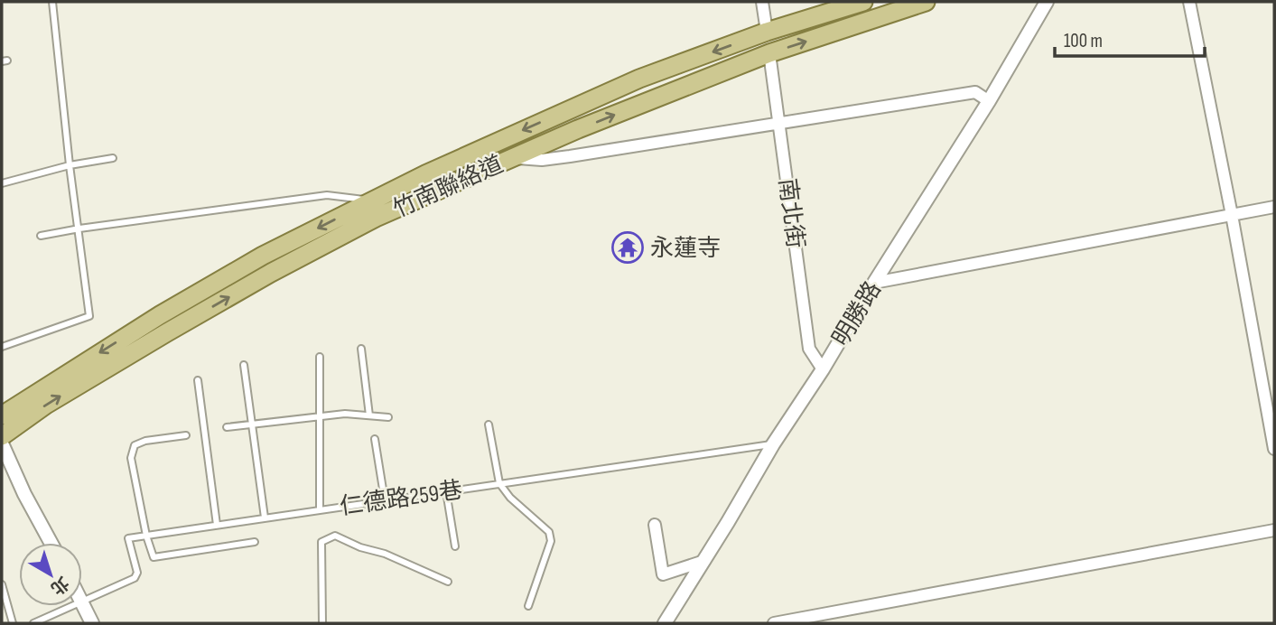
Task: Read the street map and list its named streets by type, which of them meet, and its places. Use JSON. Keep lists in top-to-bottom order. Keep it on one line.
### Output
{"streets":{"main road":["竹南聯絡道"],"street":["南北街","明勝路"],"lane":["仁德路259巷"]},"crossings":[["竹南聯絡道","南北街"],["南北街","明勝路"],["明勝路","仁德路259巷"]],"places":{"temple":["永蓮寺"]},"scale_bar":"100 m","north":"bottom right"}
